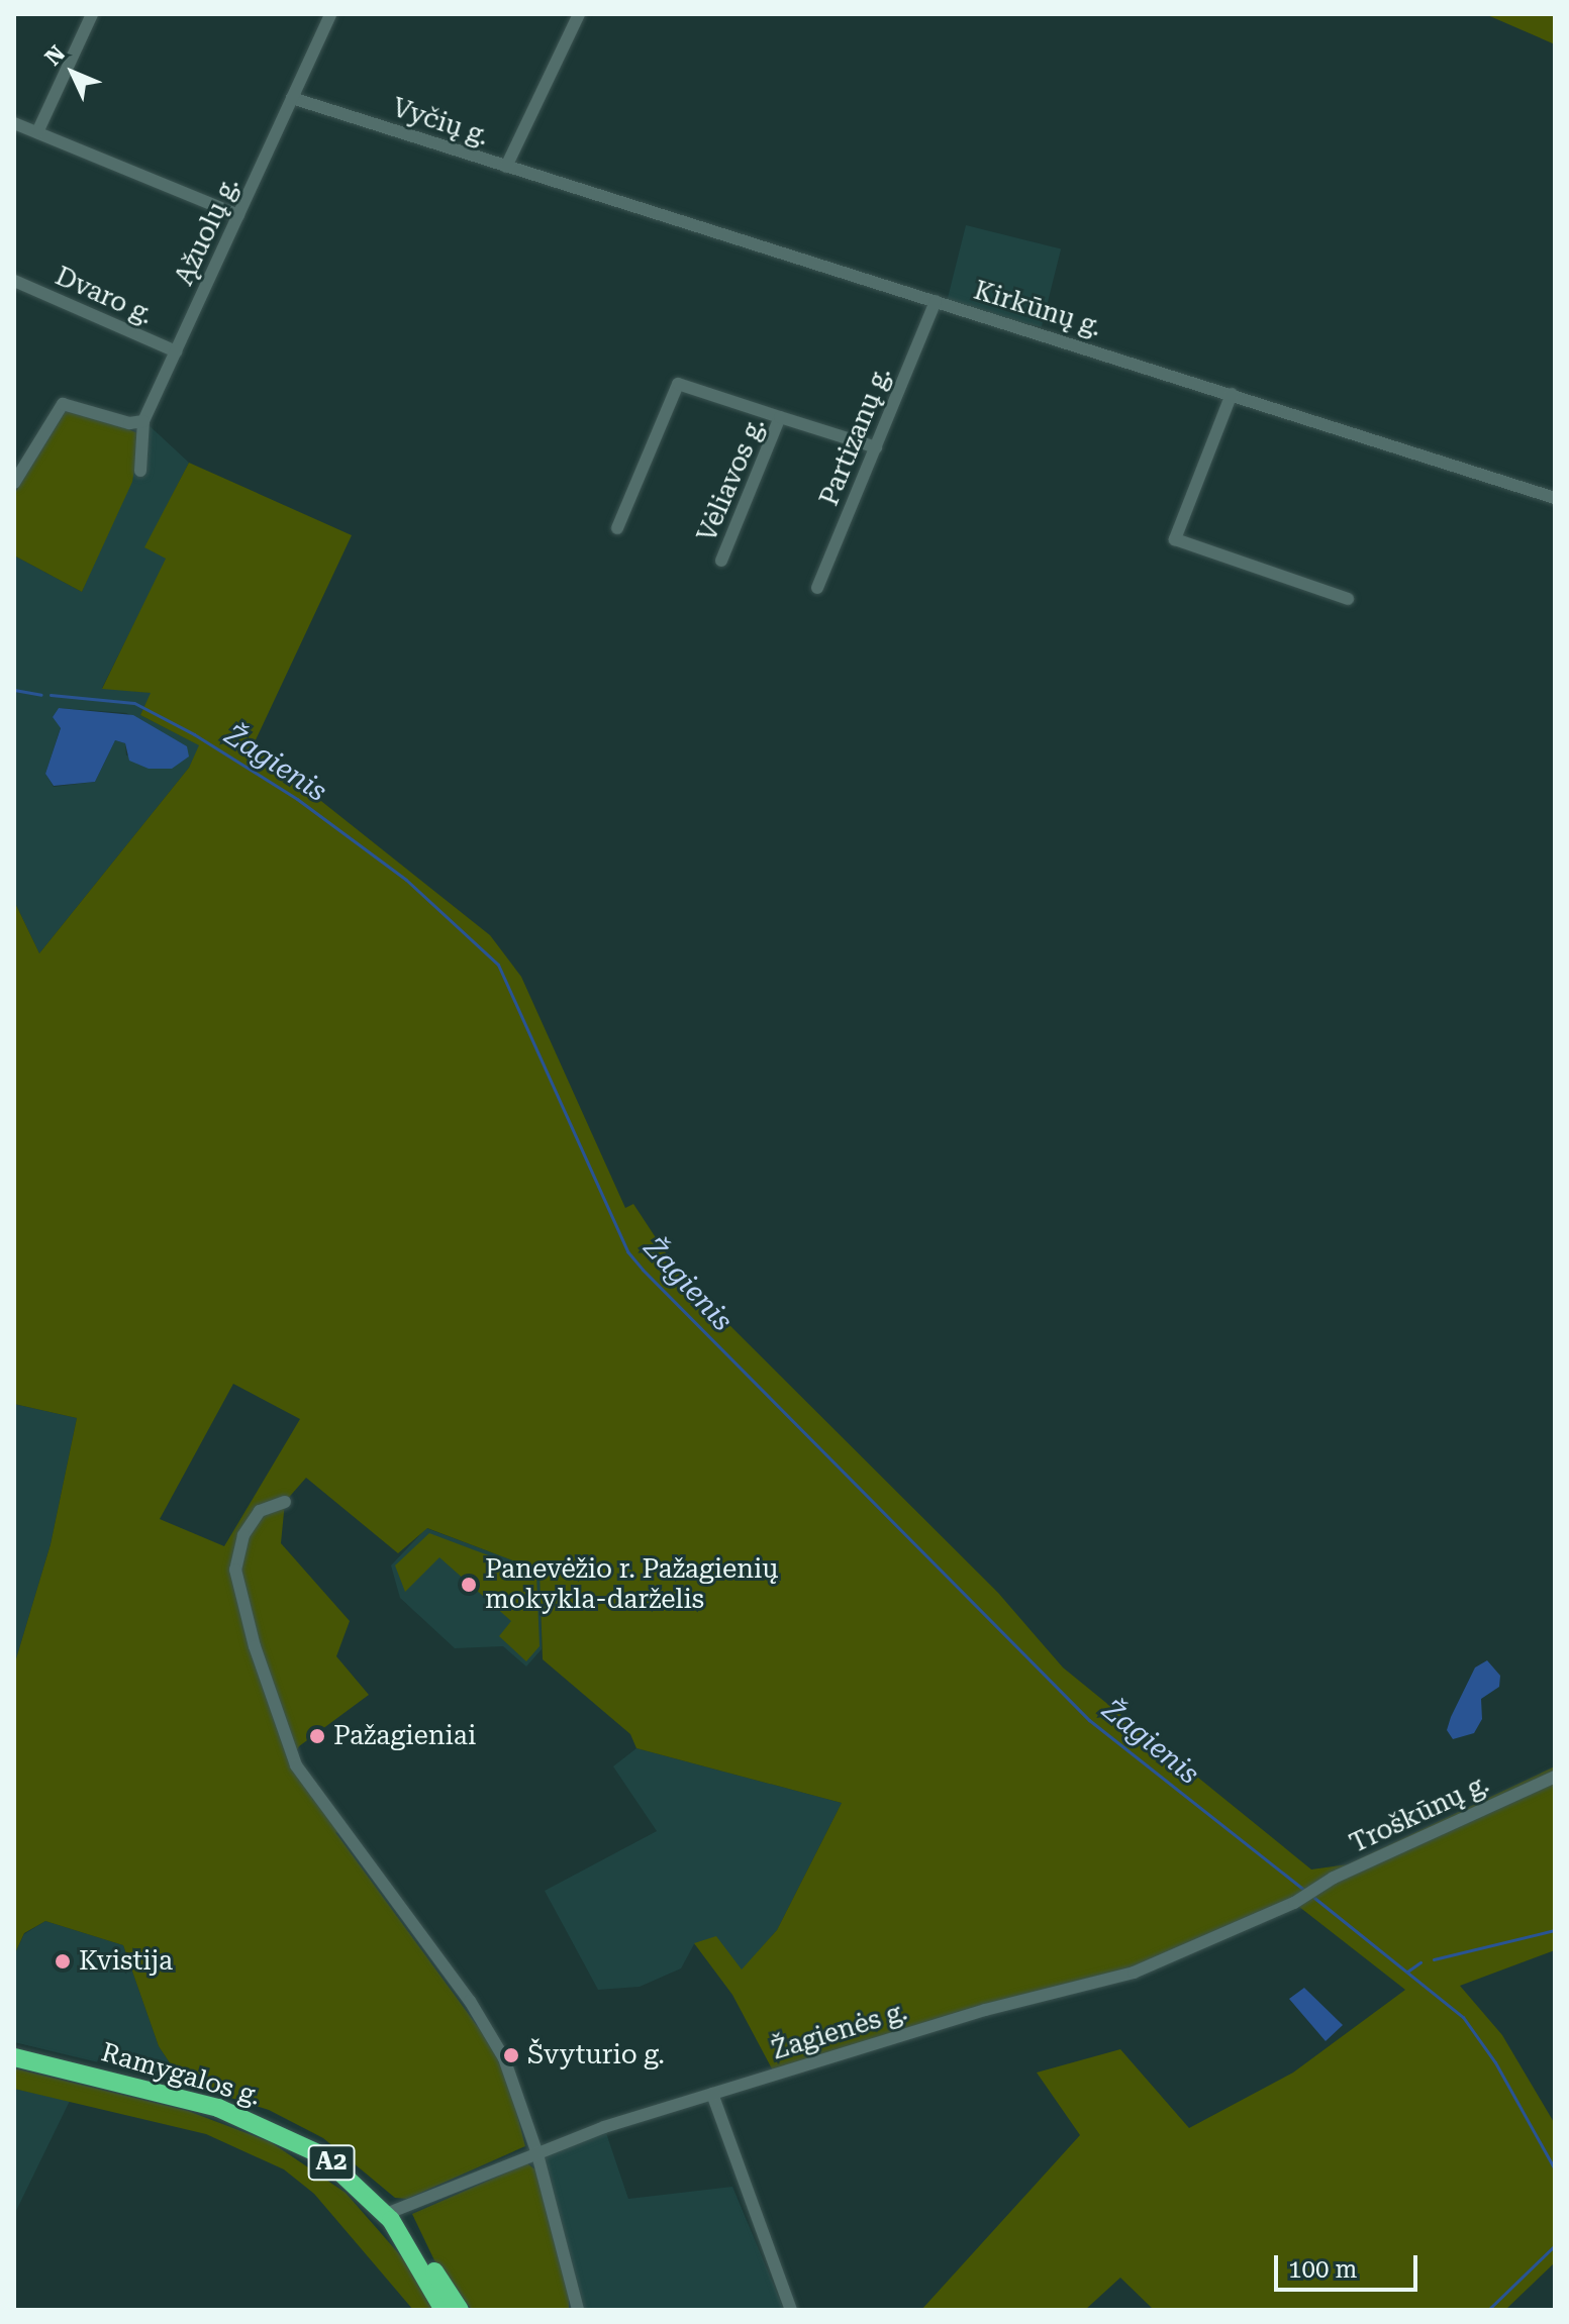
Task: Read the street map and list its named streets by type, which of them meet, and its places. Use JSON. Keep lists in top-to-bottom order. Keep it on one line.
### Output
{"streets":{"highway":["Ramygalos g.","A2"],"street":["Vyčių g.","Ąžuolų g.","Dvaro g.","Kirkūnų g.","Partizanų g.","Vėliavos g.","Troškūnų g.","Žagienės g."]},"crossings":[["Vyčių g.","Ąžuolų g."],["Vyčių g.","Kirkūnų g."],["Ąžuolų g.","Dvaro g."],["Kirkūnų g.","Partizanų g."],["Partizanų g.","Vėliavos g."],["Troškūnų g.","Žagienės g."],["Žagienės g.","Ramygalos g."],["Žagienės g.","A2"],["Ramygalos g.","A2"]],"water":["Žagienis"],"places":["Panevėžio r. Pažagienių mokykla-darželis","Pažagieniai","Kvistija","Švyturio g."],"scale_bar":"100 m","north":"top left"}
